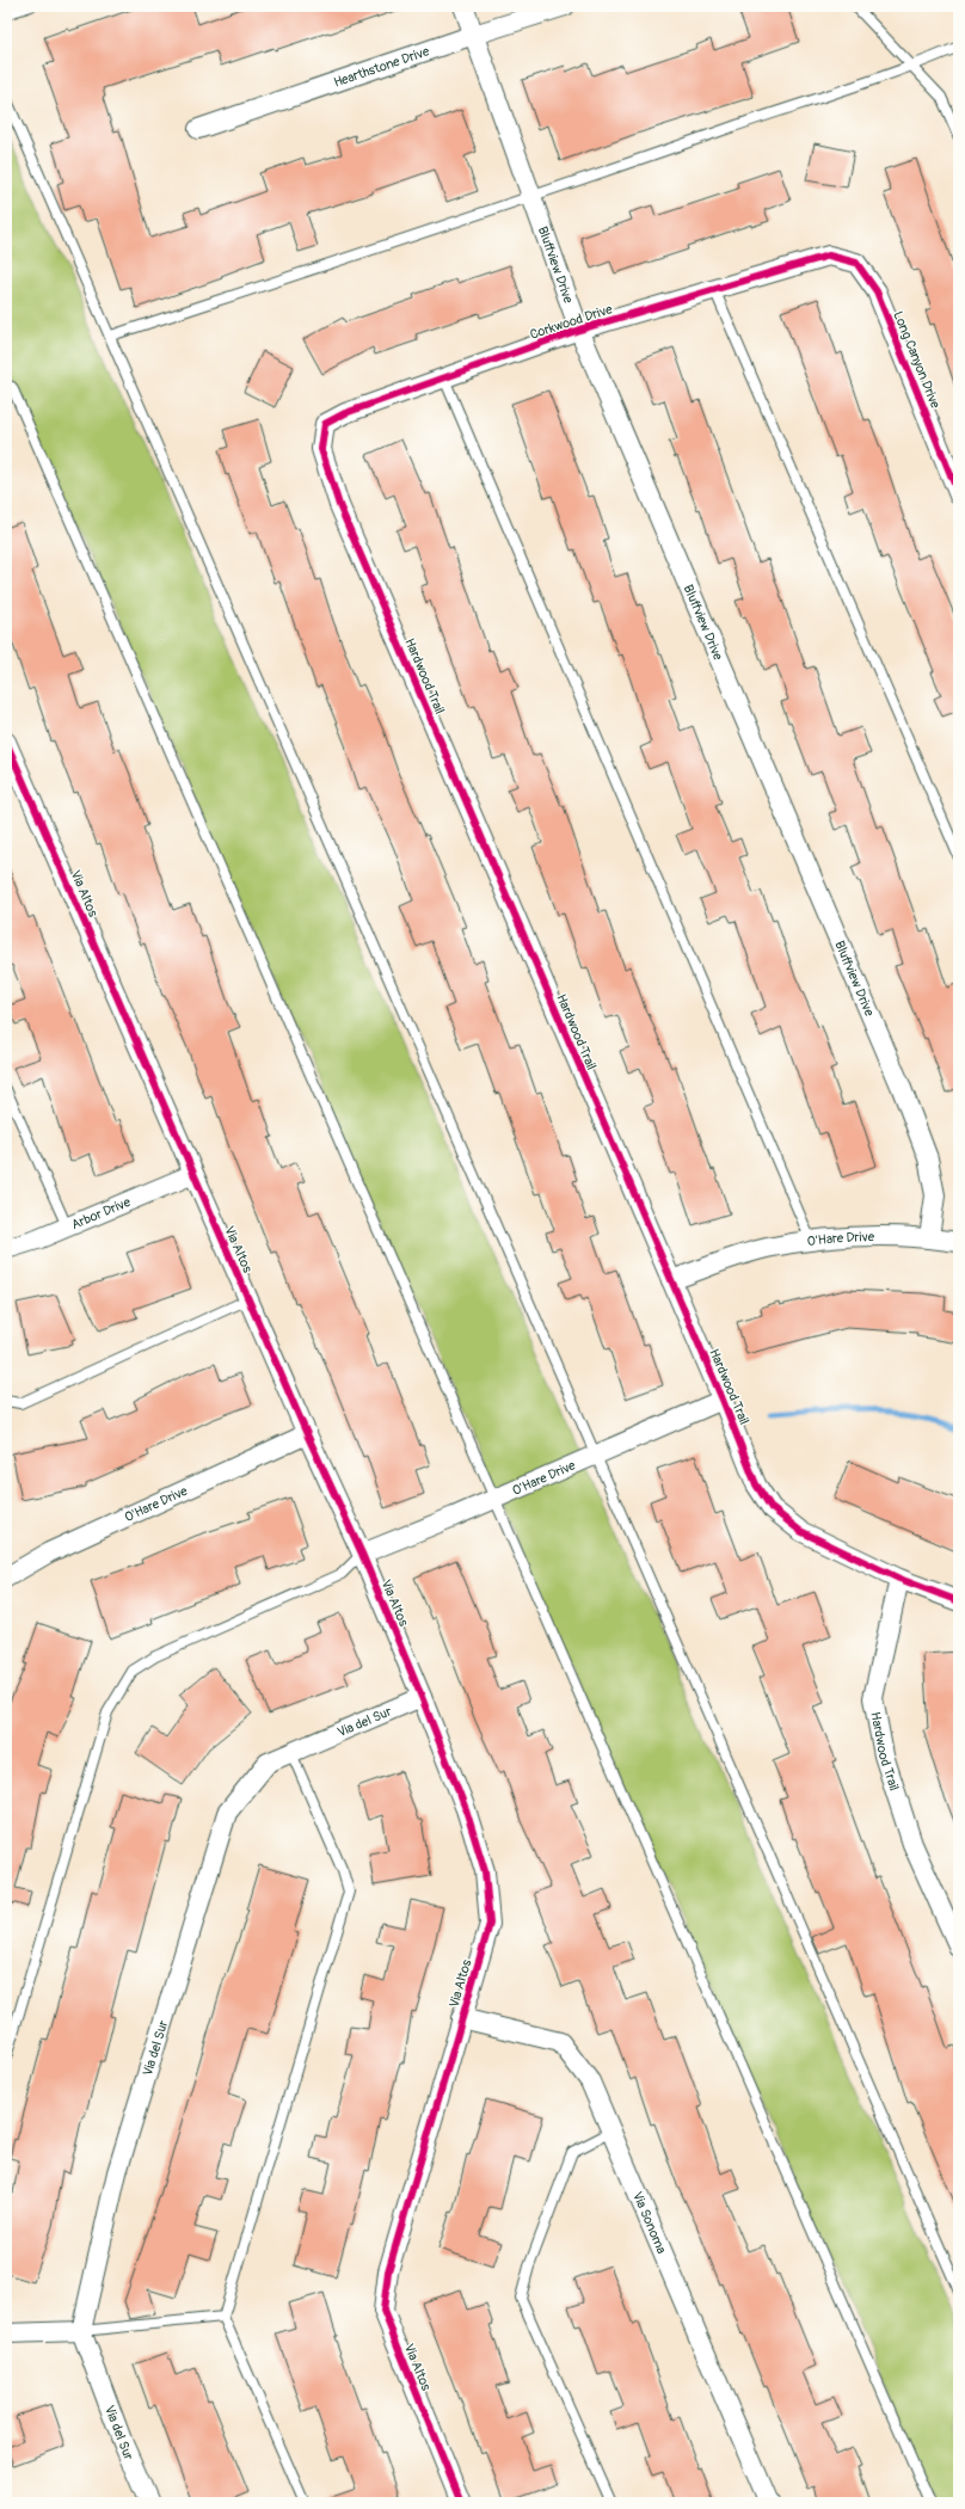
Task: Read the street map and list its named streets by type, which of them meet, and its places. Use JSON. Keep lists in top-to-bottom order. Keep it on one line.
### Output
{"streets":{"street":["Hearthstone Drive","Bluffview Drive","Corkwood Drive","Long Canyon Drive","Hardwood Trail","Via Altos","Arbor Drive","O'Hare Drive","Via del Sur","Via Sonoma"]},"crossings":[["Hearthstone Drive","Bluffview Drive"],["Bluffview Drive","Corkwood Drive"],["Bluffview Drive","O'Hare Drive"],["Corkwood Drive","Long Canyon Drive"],["Corkwood Drive","Hardwood Trail"],["Hardwood Trail","O'Hare Drive"],["Via Altos","Arbor Drive"],["Via Altos","O'Hare Drive"],["Via Altos","Via del Sur"],["Via Altos","Via Sonoma"]]}
